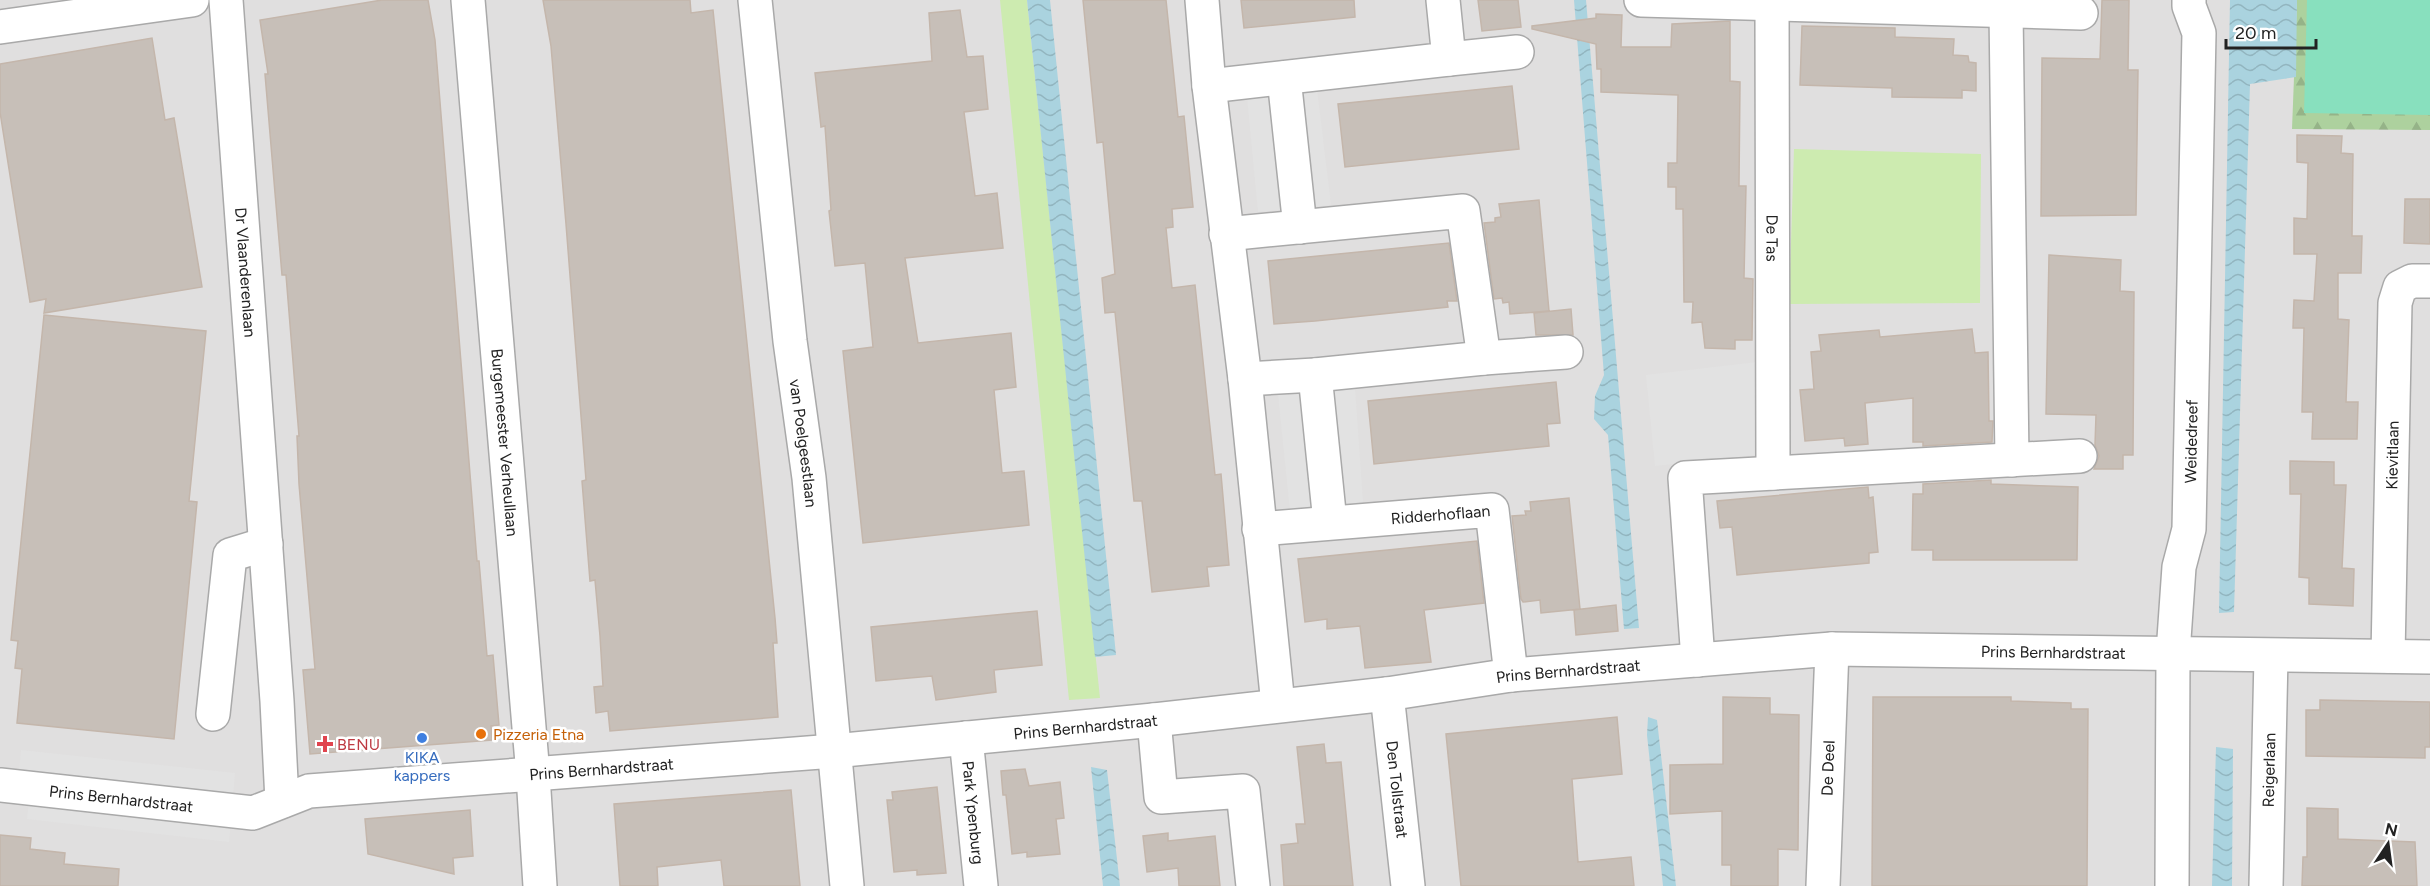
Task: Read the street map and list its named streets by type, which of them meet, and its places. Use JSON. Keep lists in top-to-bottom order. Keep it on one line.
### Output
{"streets":{"street":["De Tas","Dr Vlaanderenlaan","Burgemeester Verheullaan","van Poelgeestlaan","Weidedreef","Kievitlaan","Ridderhoflaan","Prins Bernhardstraat","De Deel","Reigerlaan","Den Tollstraat","Park Ypenburg"]},"crossings":[["Dr Vlaanderenlaan","Prins Bernhardstraat"],["Burgemeester Verheullaan","Prins Bernhardstraat"],["van Poelgeestlaan","Prins Bernhardstraat"],["Weidedreef","Prins Bernhardstraat"],["Ridderhoflaan","Prins Bernhardstraat"],["Prins Bernhardstraat","De Deel"],["Prins Bernhardstraat","Den Tollstraat"],["Prins Bernhardstraat","Park Ypenburg"]],"places":{"other":["Pizzeria Etna","KIKA kappers"],"health":["BENU"]},"scale_bar":"20 m","north":"top"}
